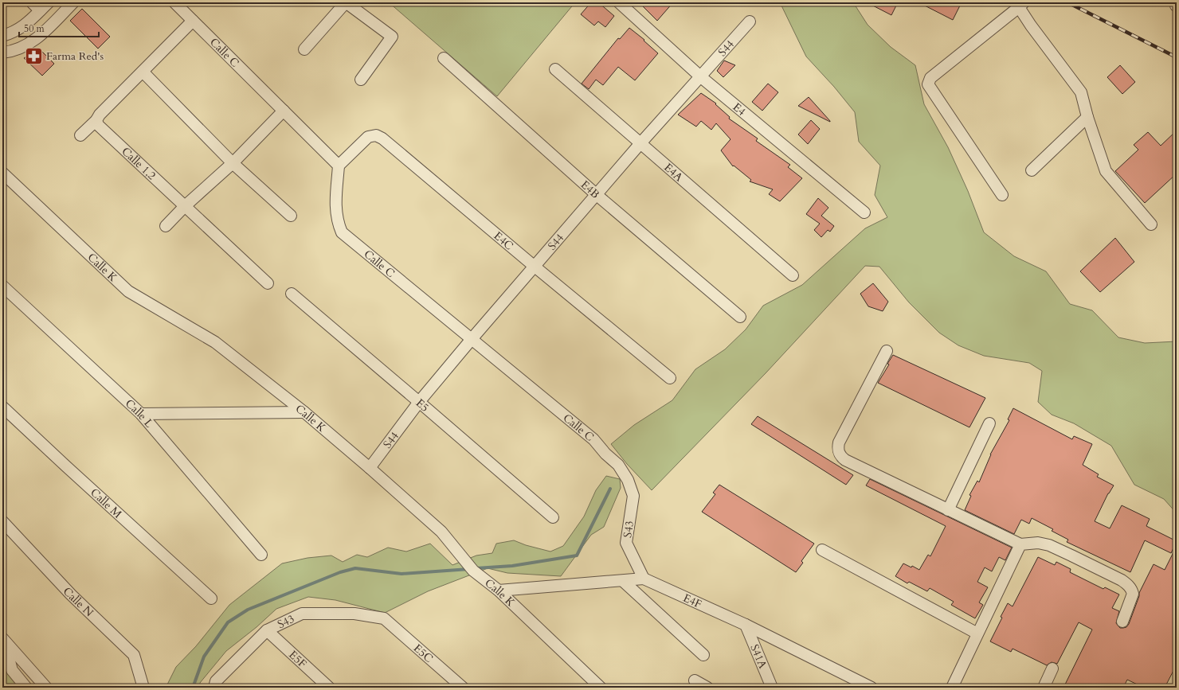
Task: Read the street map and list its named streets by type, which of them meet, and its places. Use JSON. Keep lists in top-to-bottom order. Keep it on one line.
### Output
{"streets":{"street":["S44","Calle C","E4","Calle 1,2","E4A","E4B","E4C","Calle K","E5","Calle L","Calle M","S43","E4F","Calle N","E5C","S41A","E5F"]},"crossings":[["S44","Calle C"],["S44","E4"],["S44","E4A"],["S44","E4B"],["S44","E4C"],["S44","Calle K"],["S44","E5"],["Calle C","E4C"],["Calle C","S43"],["S43","E4F"],["S43","E5C"],["S43","E5F"],["E4F","S41A"]],"places":{"pharmacy":["Farma Red's"]},"scale_bar":"50 m"}
